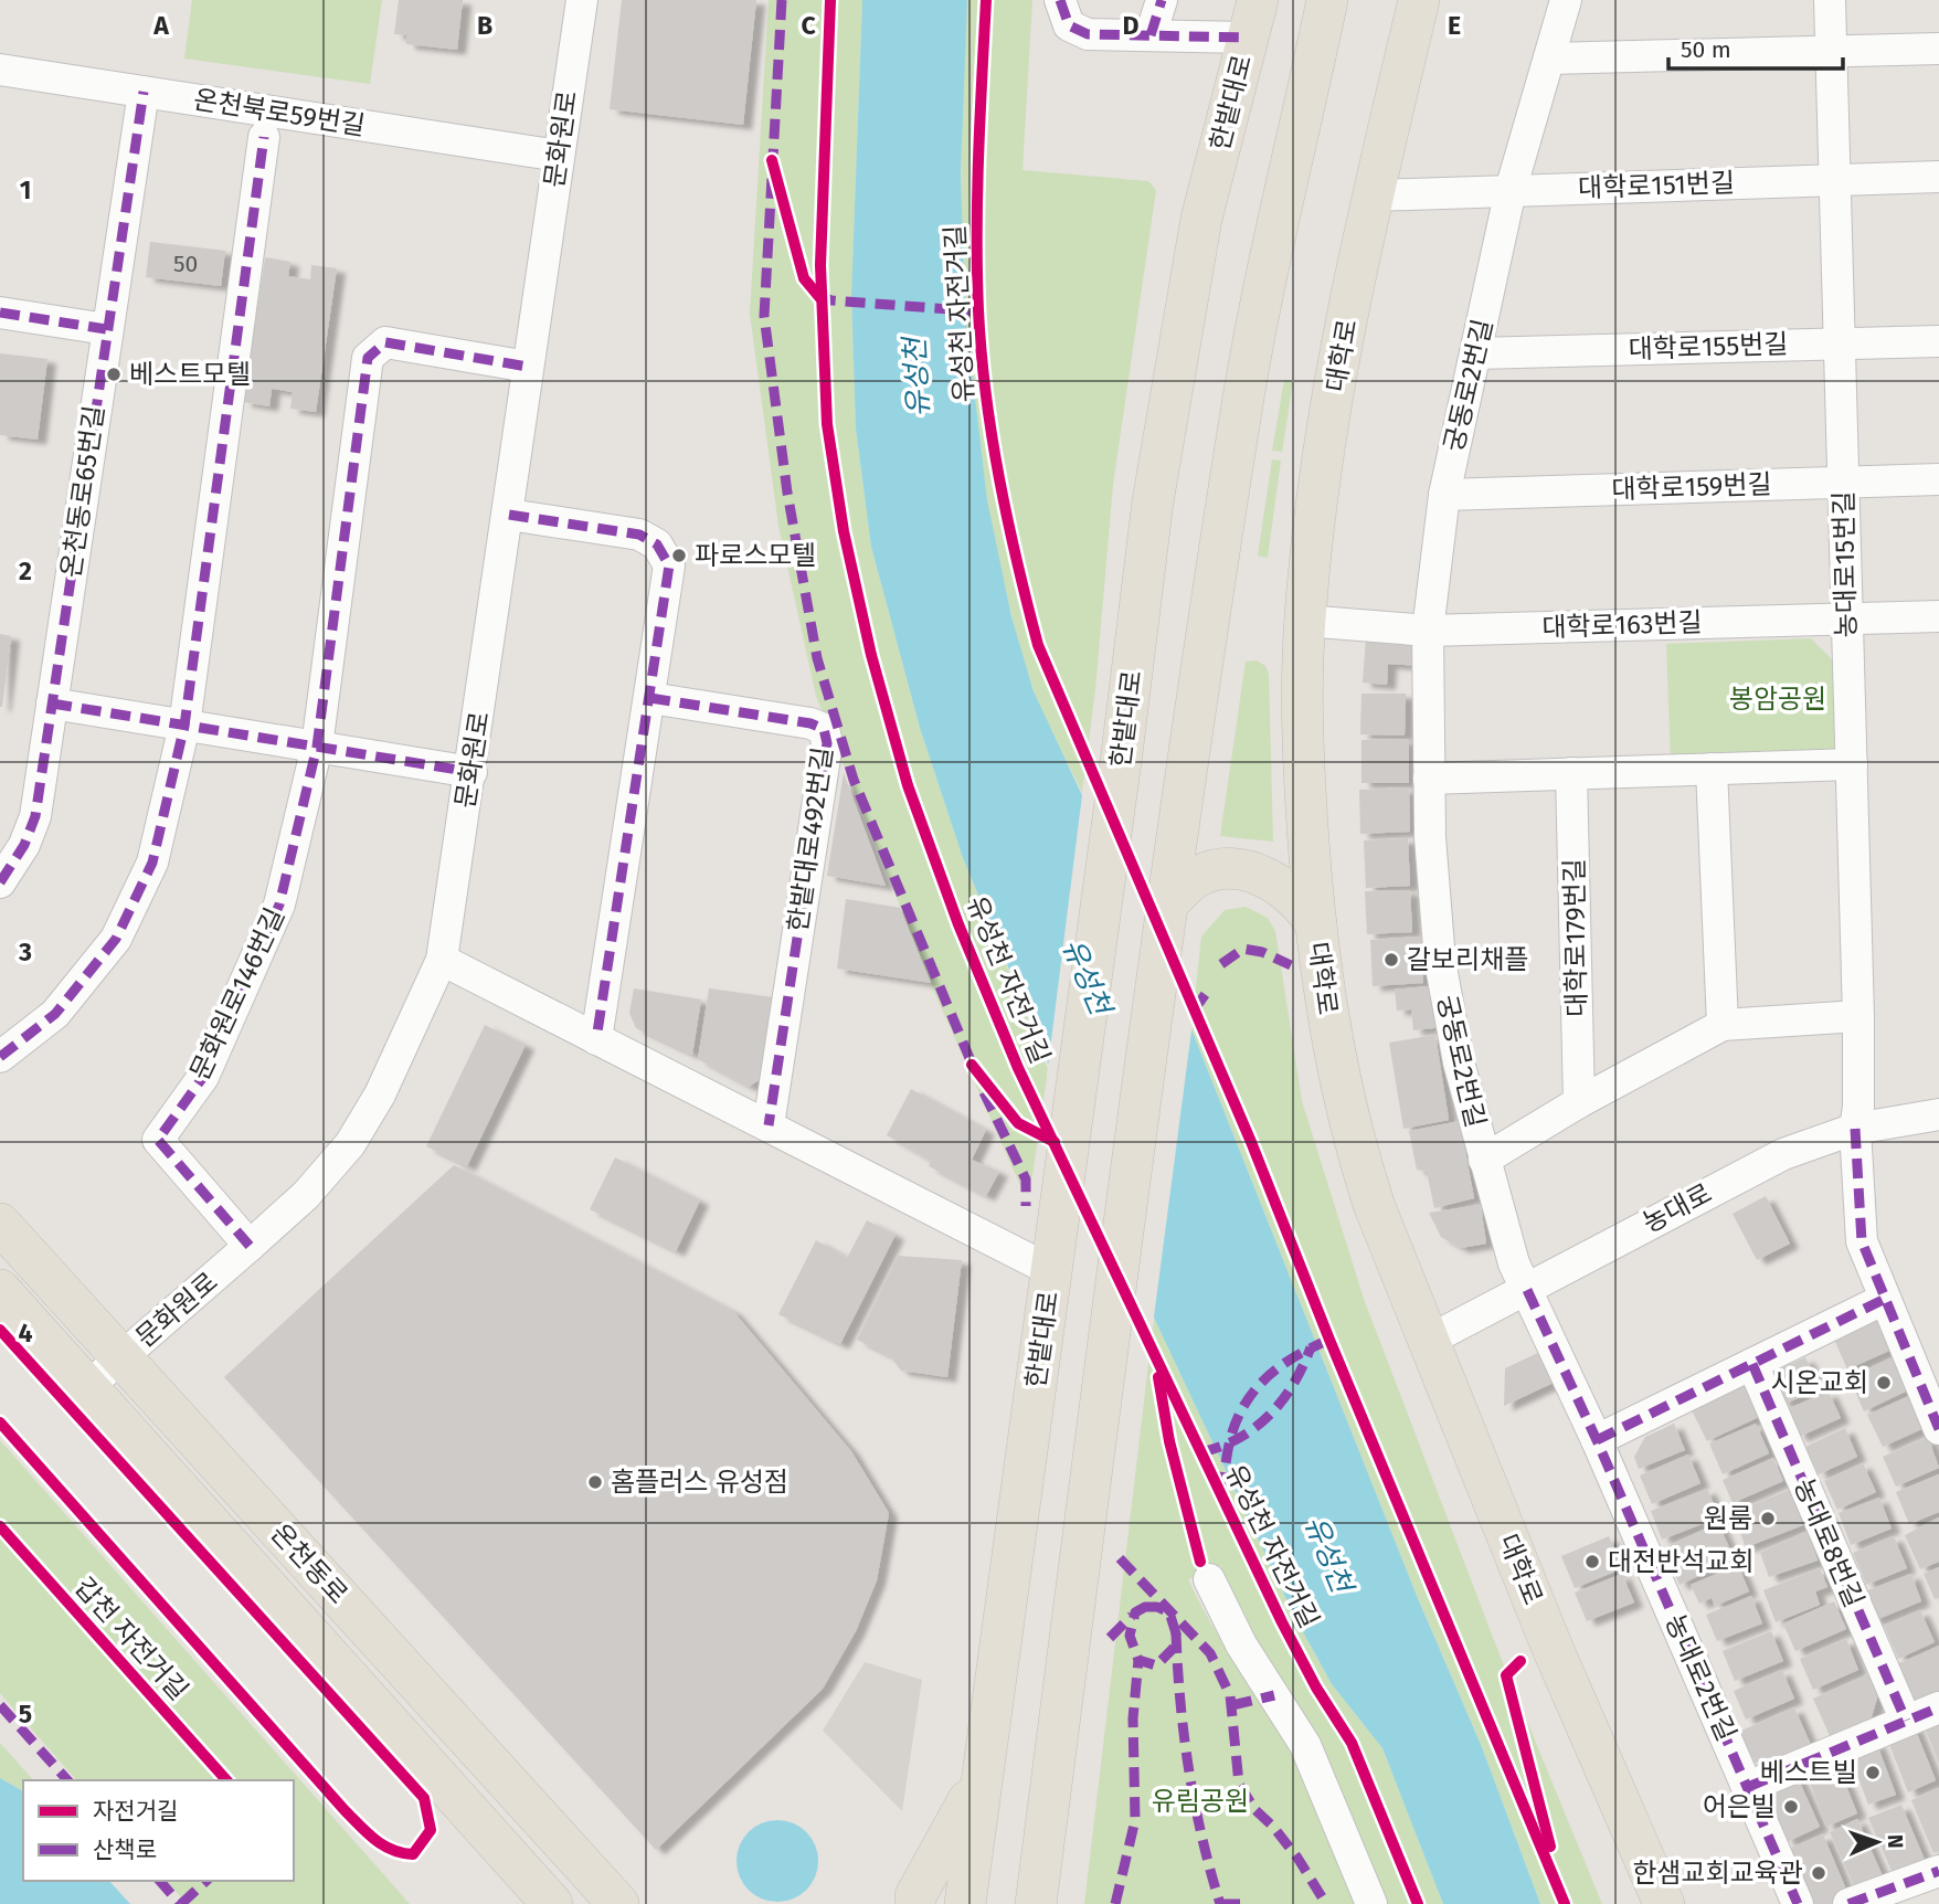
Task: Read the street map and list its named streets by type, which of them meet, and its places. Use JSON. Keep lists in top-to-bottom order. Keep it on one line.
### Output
{"streets":{"main road":["한밭대로","대학로","온천동로"],"street":["온천북로59번길","문화원로","대학로151번길","대학로155번길","궁동로2번길","대학로159번길","온천동로65번길","농대로15번길","대학로163번길","한밭대로492번길","대학로179번길","문화원로146번길","농대로","농대로8번길","농대로2번길"],"cycle path":["유성천 자전거길","갑천 자전거길"]},"crossings":[["온천북로59번길","문화원로"],["온천북로59번길","온천동로65번길"],["문화원로","문화원로146번길"],["문화원로","온천동로"],["대학로151번길","대학로"],["대학로151번길","궁동로2번길"],["대학로151번길","농대로15번길"],["대학로155번길","궁동로2번길"],["대학로155번길","농대로15번길"],["대학로","대학로163번길"],["대학로","농대로"],["궁동로2번길","대학로159번길"],["궁동로2번길","대학로163번길"],["궁동로2번길","농대로"],["궁동로2번길","농대로2번길"],["대학로159번길","농대로15번길"],["농대로15번길","대학로163번길"],["농대로15번길","농대로"],["농대로","농대로2번길"]],"water":["유성천"],"parks":["봉암공원","유림공원"],"places":["베스트모텔","파로스모텔","갈보리채플","시온교회","홈플러스 유성점","원룸","대전반석교회","베스트빌","어은빌","한샘교회교육관"],"house_numbers":["50"],"legend":["자전거길","산책로"],"scale_bar":"50 m","north":"right","grid":{"columns":["A","B","C","D","E"],"rows":["1","2","3","4","5"]}}
